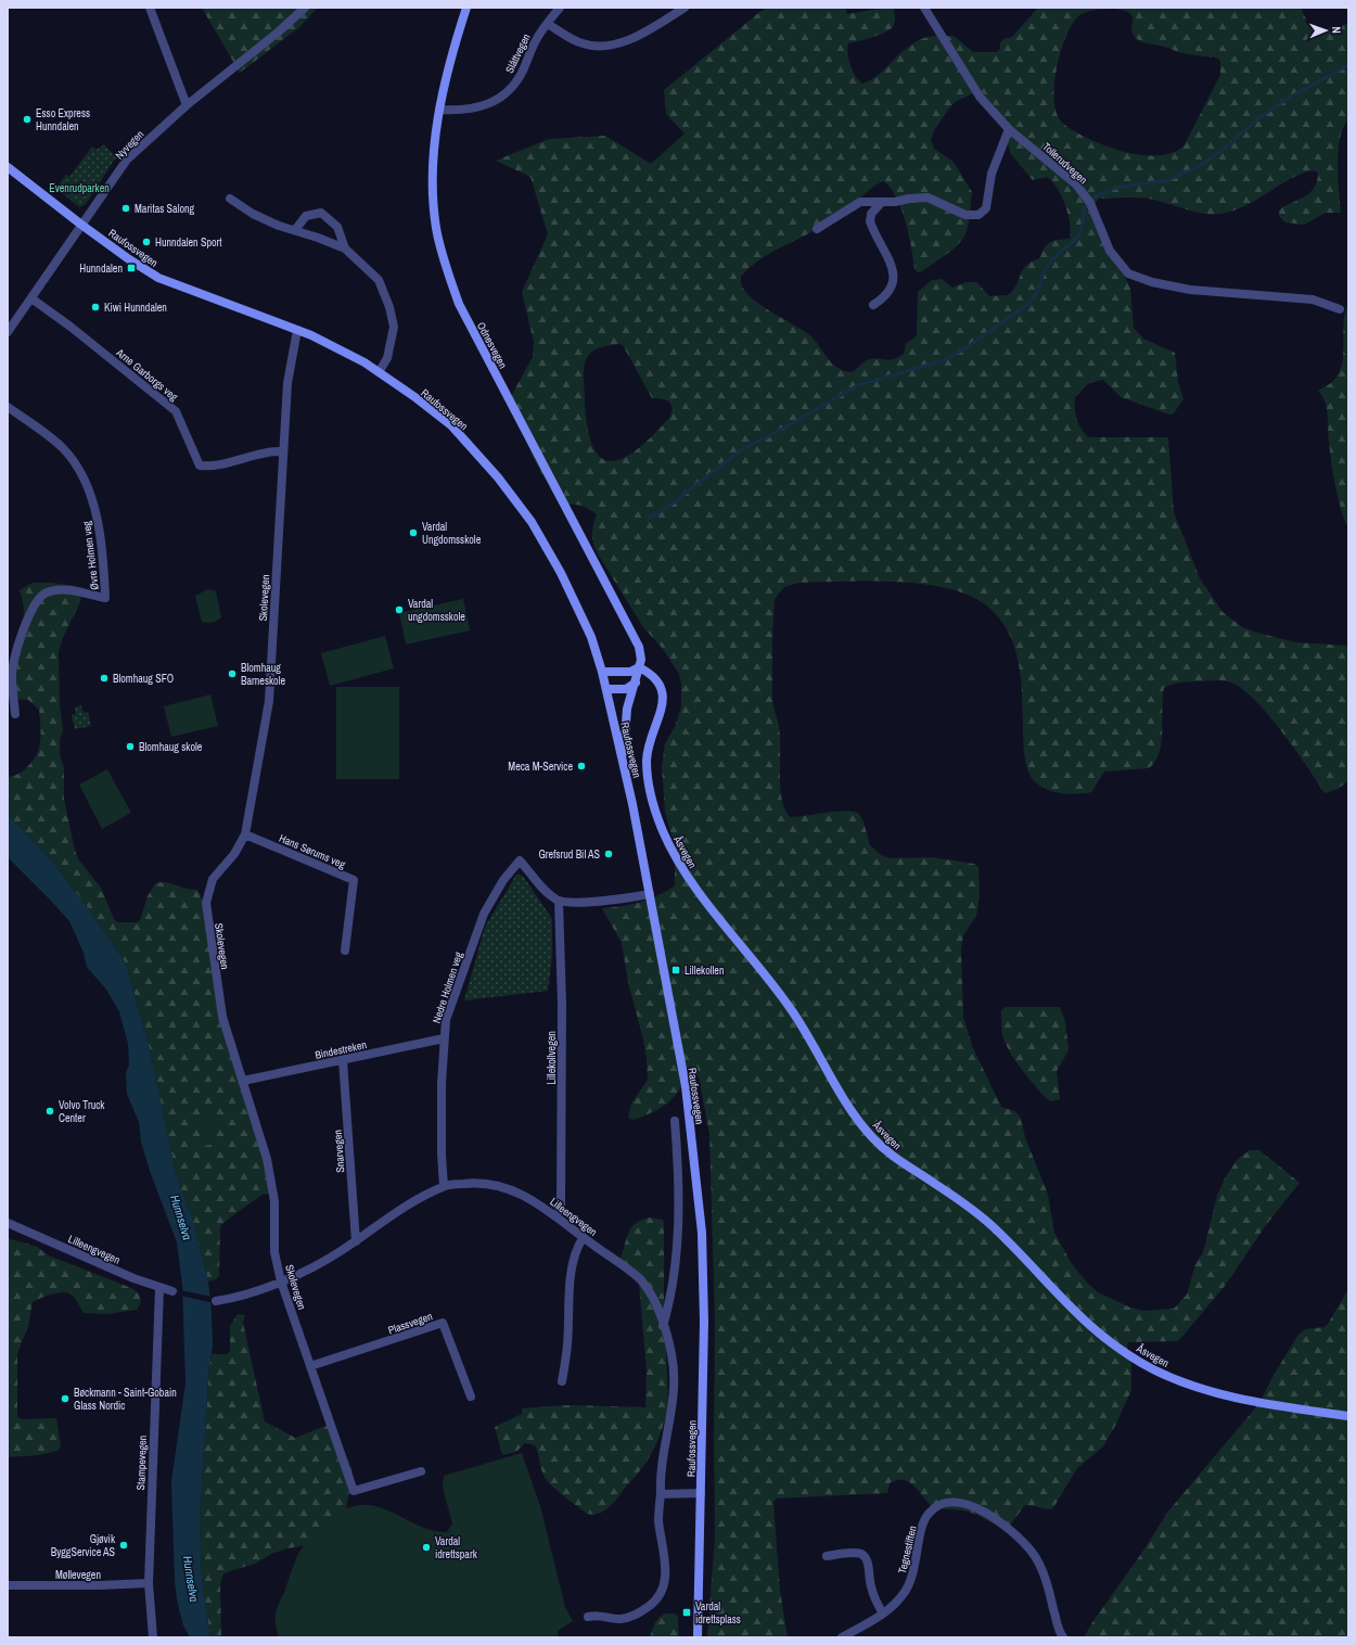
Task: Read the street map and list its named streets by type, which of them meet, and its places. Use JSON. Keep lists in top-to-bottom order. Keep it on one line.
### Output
{"streets":{"main road":["Raufossvegen","Odnesvegen","Åsvegen"],"street":["Slåttvegen","Nyvegen","Tollerudvegen","Arne Garborgs veg","Øvre Holmen veg","Skolevegen","Hans Sørums veg","Nedre Holmen veg","Bindestreken","Lillekollvegen","Snarvegen","Lilleengvegen","Plassvegen","Stampevegen","Tegnestiften","Møllevegen"]},"crossings":[["Slåttvegen","Odnesvegen"],["Nyvegen","Raufossvegen"],["Nyvegen","Arne Garborgs veg"],["Raufossvegen","Odnesvegen"],["Raufossvegen","Skolevegen"],["Odnesvegen","Åsvegen"],["Arne Garborgs veg","Skolevegen"],["Skolevegen","Hans Sørums veg"],["Skolevegen","Bindestreken"],["Skolevegen","Lilleengvegen"],["Skolevegen","Plassvegen"],["Nedre Holmen veg","Bindestreken"],["Nedre Holmen veg","Lillekollvegen"],["Nedre Holmen veg","Lilleengvegen"],["Bindestreken","Snarvegen"],["Lillekollvegen","Lilleengvegen"],["Snarvegen","Lilleengvegen"],["Lilleengvegen","Stampevegen"],["Stampevegen","Møllevegen"]],"water":["Hunnselva"],"parks":["Evenrudparken"],"places":{"other":["Esso Express Hunndalen","Maritas Salong","Hunndalen Sport","Kiwi Hunndalen","Vardal Ungdomsskole","Vardal ungdomsskole","Blomhaug Barneskole","Blomhaug SFO","Blomhaug skole","Meca M-Service","Grefsrud Bil AS","Volvo Truck Center","Bøckmann - Saint-Gobain Glass Nordic","Gjøvik ByggService AS","Vardal idrettspark"],"transit":["Hunndalen","Lillekollen","Vardal idrettsplass"]},"north":"right"}
